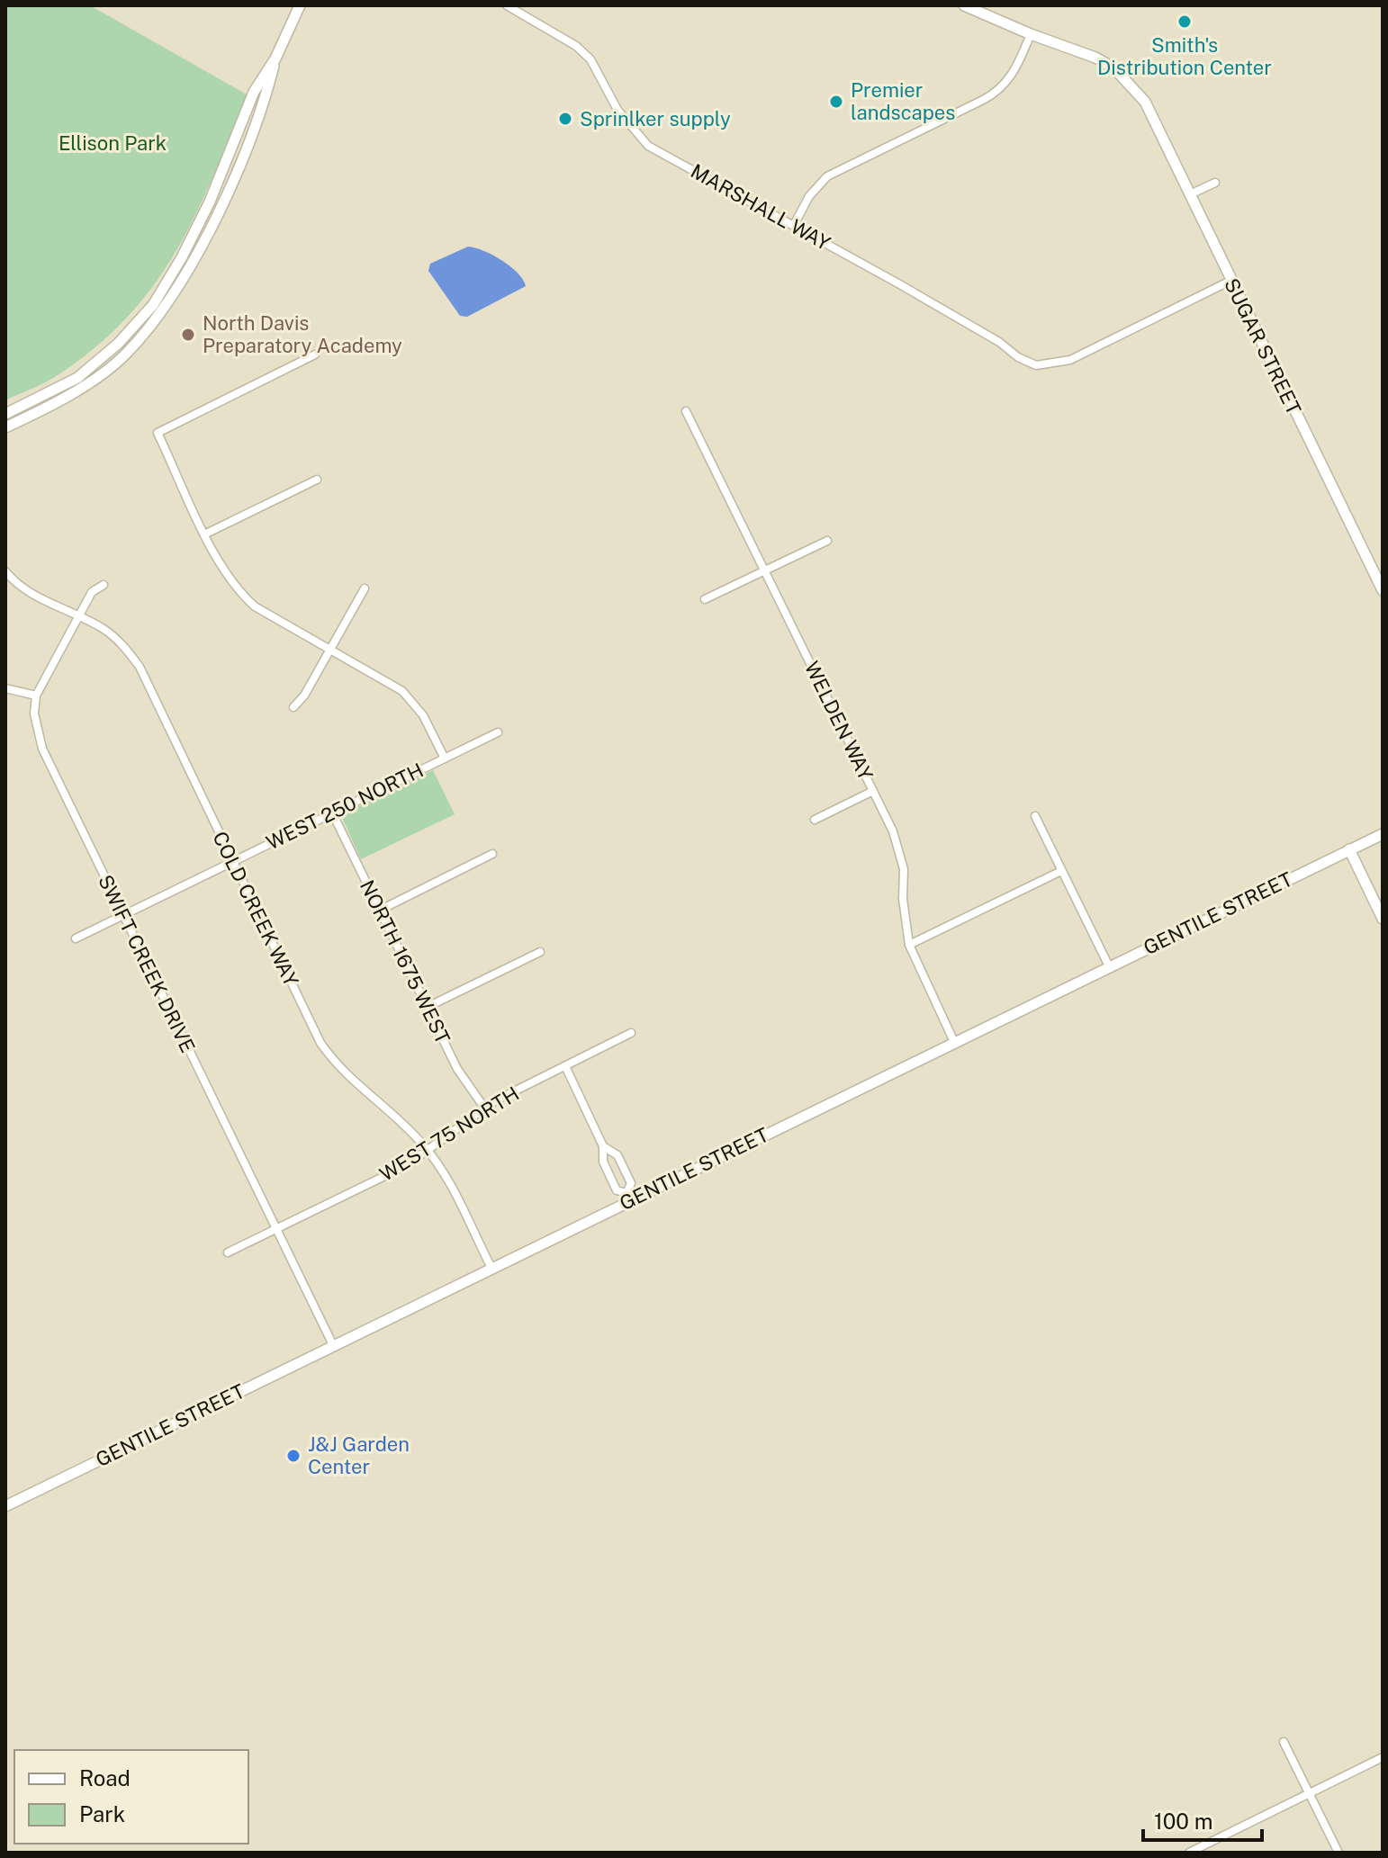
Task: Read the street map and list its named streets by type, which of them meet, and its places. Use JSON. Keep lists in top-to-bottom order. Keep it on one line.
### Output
{"streets":{"main road":["SUGAR STREET","GENTILE STREET"],"street":["MARSHALL WAY","WELDEN WAY","WEST 250 NORTH","COLD CREEK WAY","NORTH 1675 WEST","SWIFT CREEK DRIVE","WEST 75 NORTH"]},"crossings":[["MARSHALL WAY","SUGAR STREET"],["WELDEN WAY","GENTILE STREET"],["WEST 250 NORTH","COLD CREEK WAY"],["WEST 250 NORTH","NORTH 1675 WEST"],["WEST 250 NORTH","SWIFT CREEK DRIVE"],["COLD CREEK WAY","GENTILE STREET"],["COLD CREEK WAY","WEST 75 NORTH"],["GENTILE STREET","SWIFT CREEK DRIVE"],["NORTH 1675 WEST","WEST 75 NORTH"],["SWIFT CREEK DRIVE","WEST 75 NORTH"]],"parks":["Ellison Park"],"places":["Smith's Distribution Center","Premier landscapes","Sprinlker supply","North Davis Preparatory Academy","J&J Garden Center"],"legend":["Road","Park"],"scale_bar":"100 m"}
